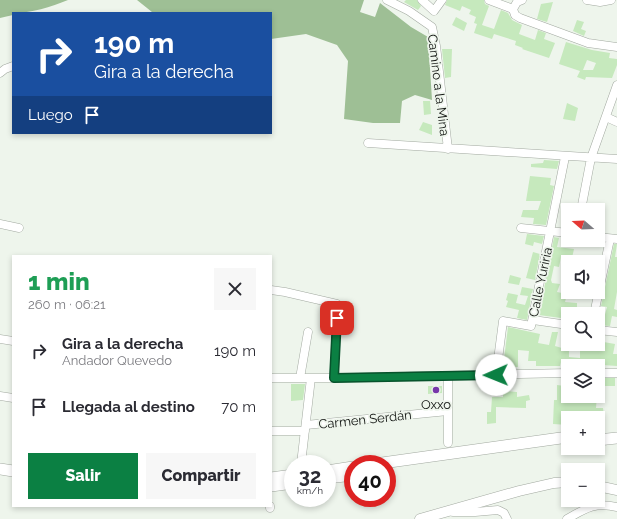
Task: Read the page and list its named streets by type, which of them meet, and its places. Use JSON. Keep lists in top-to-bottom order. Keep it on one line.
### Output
{"streets":{"street":["Camino a la Mina","Calle Yuriria","Carmen Serdán"]},"crossings":[["Camino a la Mina","Calle Yuriria"]],"places":["Oxxo"],"north":"left","page":{"turn":["190 m","Gira a la derecha"],"then":"Luego","map_buttons":["+","−"],"heading":["1 min","260 m · 06:21"],"list":[{"name":"Gira a la derecha","note":"Andador Quevedo","value":"190 m"},{"name":"Llegada al destino","value":"70 m"}],"buttons":["Salir","Compartir"],"speed":"32 km/h","limit":"40"}}
